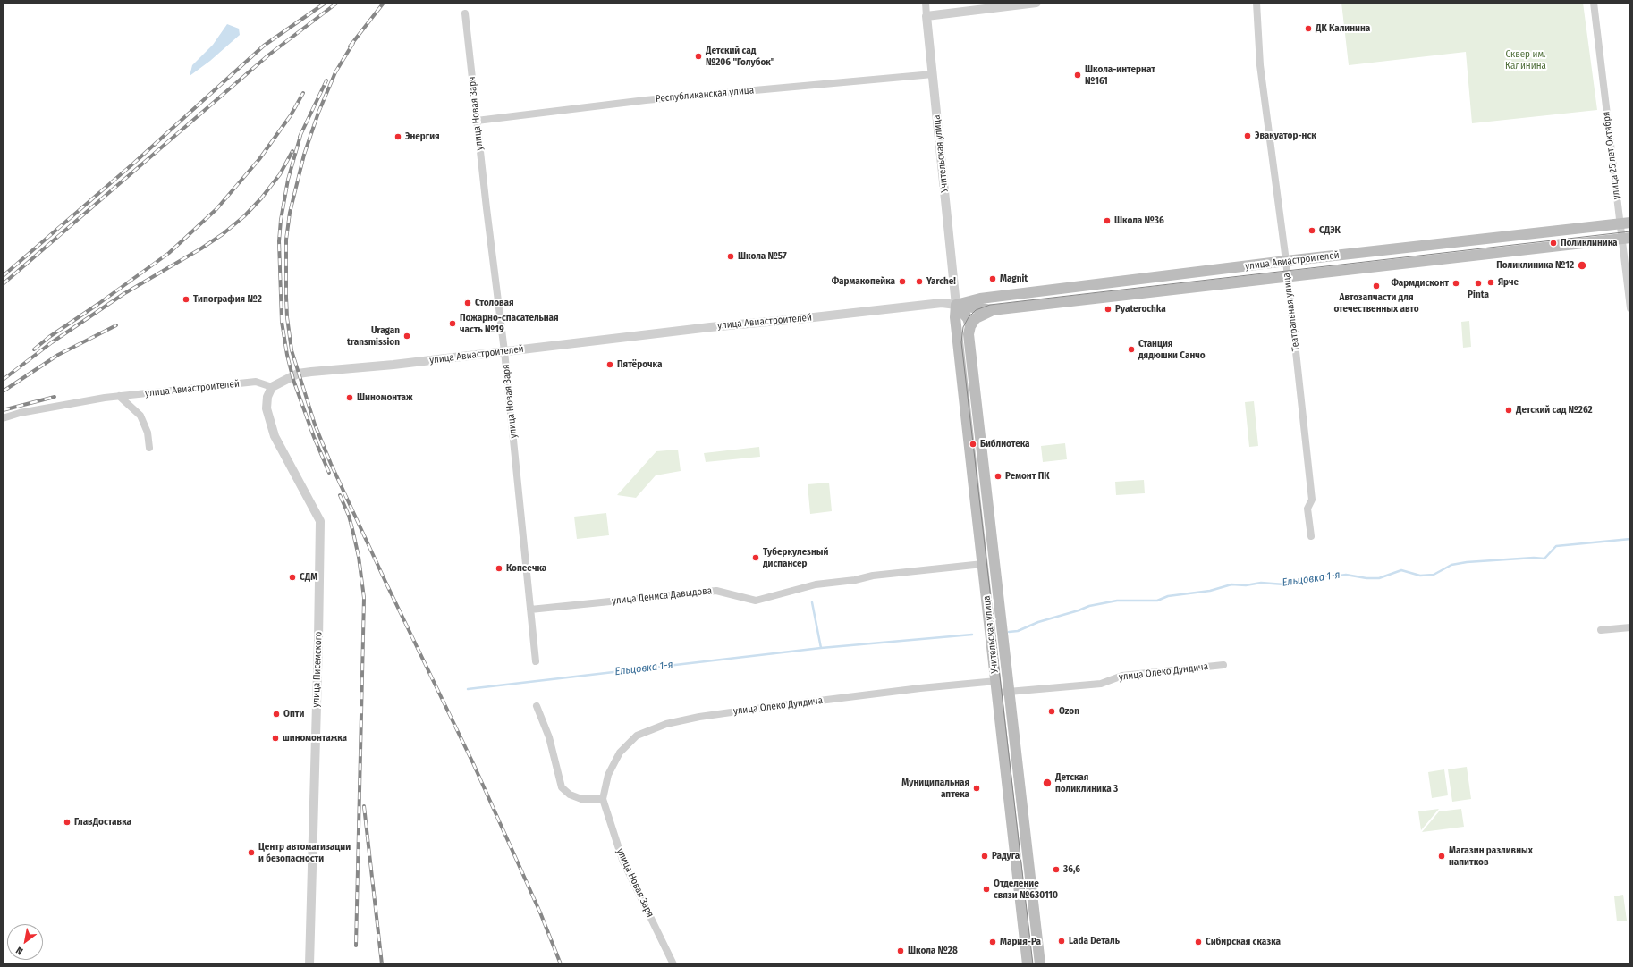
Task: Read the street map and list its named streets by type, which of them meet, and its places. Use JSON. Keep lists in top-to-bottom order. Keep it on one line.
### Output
{"streets":{"main road":["Учительская улица","улица Авиастроителей"],"street":["Республиканская улица","улица Новая Заря","улица 25 лет Октября","Театральная улица","улица Дениса Давыдова","улица Писемского","улица Олеко Дундича"]},"crossings":[["Республиканская улица","улица Новая Заря"],["Республиканская улица","Учительская улица"],["улица Новая Заря","улица Авиастроителей"],["улица Новая Заря","улица Дениса Давыдова"],["улица Новая Заря","улица Олеко Дундича"],["Учительская улица","улица Авиастроителей"],["Учительская улица","улица Дениса Давыдова"],["Учительская улица","улица Олеко Дундича"],["улица 25 лет Октября","улица Авиастроителей"],["улица Авиастроителей","Театральная улица"],["улица Авиастроителей","улица Писемского"]],"water":["Ельцовка 1-я"],"parks":["Сквер им. Калинина"],"places":["ДК Калинина","Детский сад №206 \"Голубок\"","Школа-интернат №161","Эвакуатор-нск","Энергия","Школа №36","СДЭК","Поликлиника","Школа №57","Поликлиника №12","Magnit","Фармакопейка","Yarche!","Ярче","Фармдисконт","Pinta","Автозапчасти для отечественных авто","Типография №2","Столовая","Pyaterochka","Пожарно-спасательная часть №19","Uragan transmission","Станция дядюшки Санчо","Пятёрочка","Шиномонтаж","Детский сад №262","Библиотека","Ремонт ПК","Туберкулезный диспансер","Копеечка","СДМ","Ozon","Опти","шиномонтажка","Детская поликлиника 3","Муниципальная аптека","ГлавДоставка","Центр автоматизации и безопасности","Радуга","Магазин разливных напитков","36,6","Отделение связи №630110","Lada Dеталь","Мария-Ра","Сибирская сказка","Школа №28"],"north":"bottom left"}
